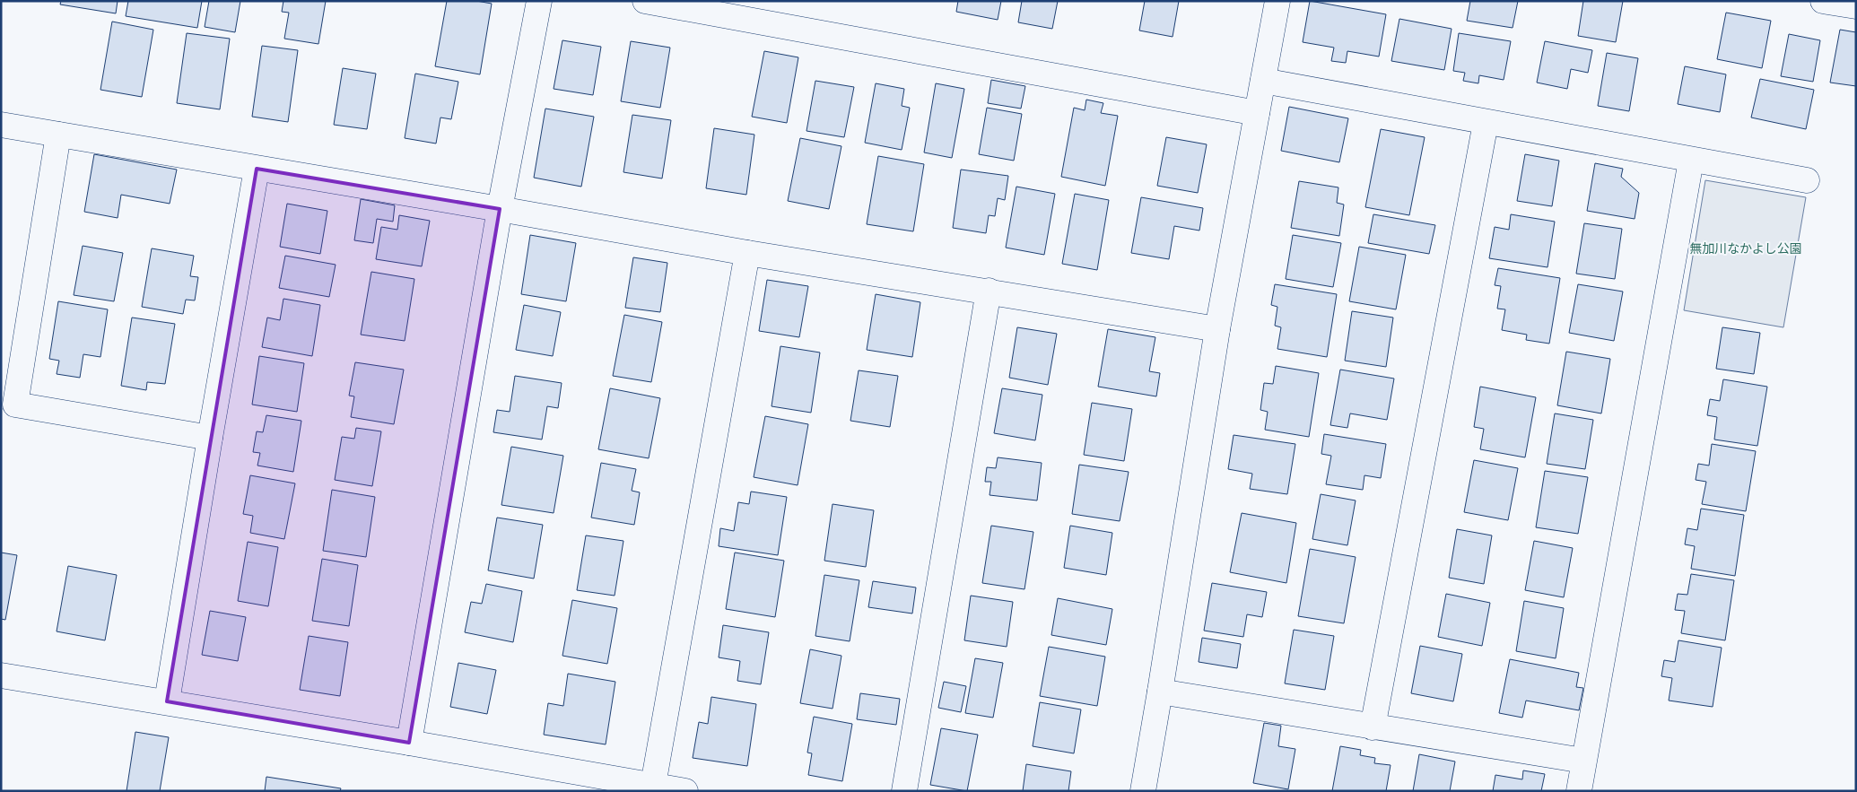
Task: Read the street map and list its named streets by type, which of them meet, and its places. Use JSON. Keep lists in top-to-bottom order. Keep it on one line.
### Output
{"parks":["無加川なかよし公園"]}
